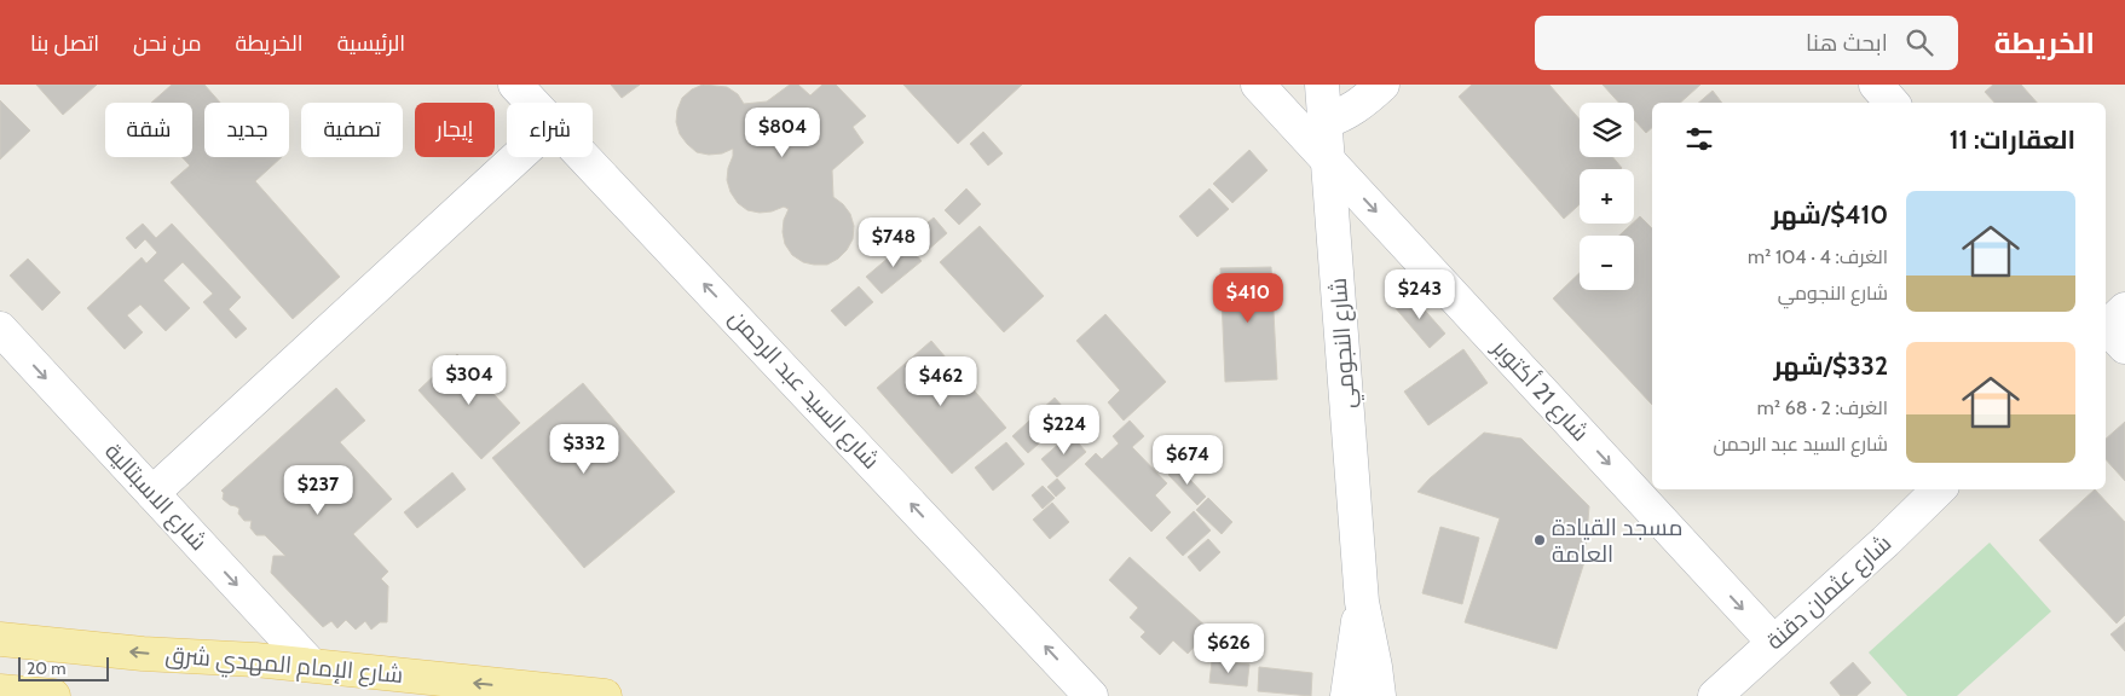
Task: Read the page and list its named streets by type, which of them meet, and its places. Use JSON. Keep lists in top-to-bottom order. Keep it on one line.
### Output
{"streets":{"main road":["شارع الإمام المهدي شرق"],"street":["شارع النجومي","شارع السيد عبد الرحمن","شارع 21 أكتوبر","شارع الاسبتالية","شارع عثمان دقنة"]},"crossings":[["شارع النجومي","شارع 21 أكتوبر"],["شارع 21 أكتوبر","شارع عثمان دقنة"],["شارع الاسبتالية","شارع الإمام المهدي شرق"]],"one_way":["شارع السيد عبد الرحمن","شارع 21 أكتوبر","شارع الاسبتالية","شارع الإمام المهدي شرق"],"places":["مسجد القيادة العامة"],"scale_bar":"20 m","page":{"header":"الخريطة","search":"ابحث هنا","nav":["الرئيسية","الخريطة","من نحن","اتصل بنا"],"map_buttons":["+","−"],"chip":["شراء","إيجار","تصفية","جديد","شقة"],"heading":"العقارات: 11","price":["$804","$748","$243","$410","$304","$462","$224","$332","$674","$237","$626"],"list":[{"name":"$410/شهر","note":"الغرف: 4 · 104 m² · شارع النجومي"},{"name":"$332/شهر","note":"الغرف: 2 · 68 m² · شارع السيد عبد الرحمن"}],"scale":"20 m"}}
